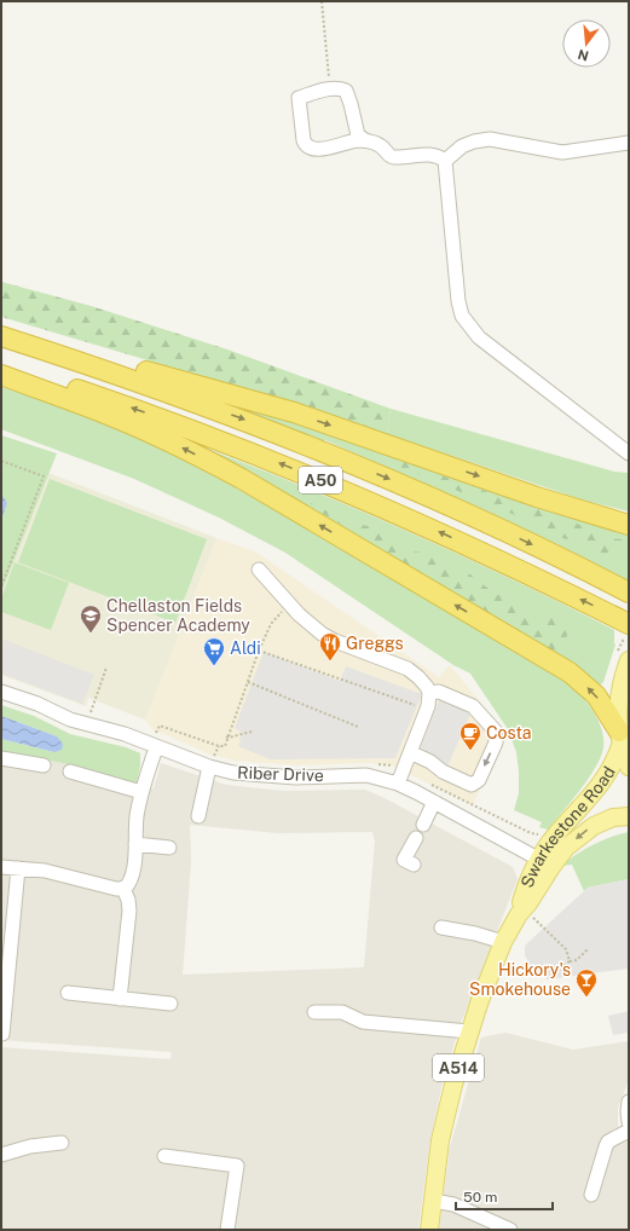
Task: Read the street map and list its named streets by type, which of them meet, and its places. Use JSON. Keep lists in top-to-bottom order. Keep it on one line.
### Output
{"streets":{"highway":["A50"],"main road":["Swarkestone Road","A514"],"street":["Riber Drive"]},"crossings":[["Riber Drive","Swarkestone Road"]],"places":{"school or university":["Chellaston Fields Spencer Academy"],"restaurant":["Greggs"],"supermarket":["Aldi"],"cafe":["Costa"],"bar":["Hickory's Smokehouse"]},"scale_bar":"50 m","north":"bottom"}
